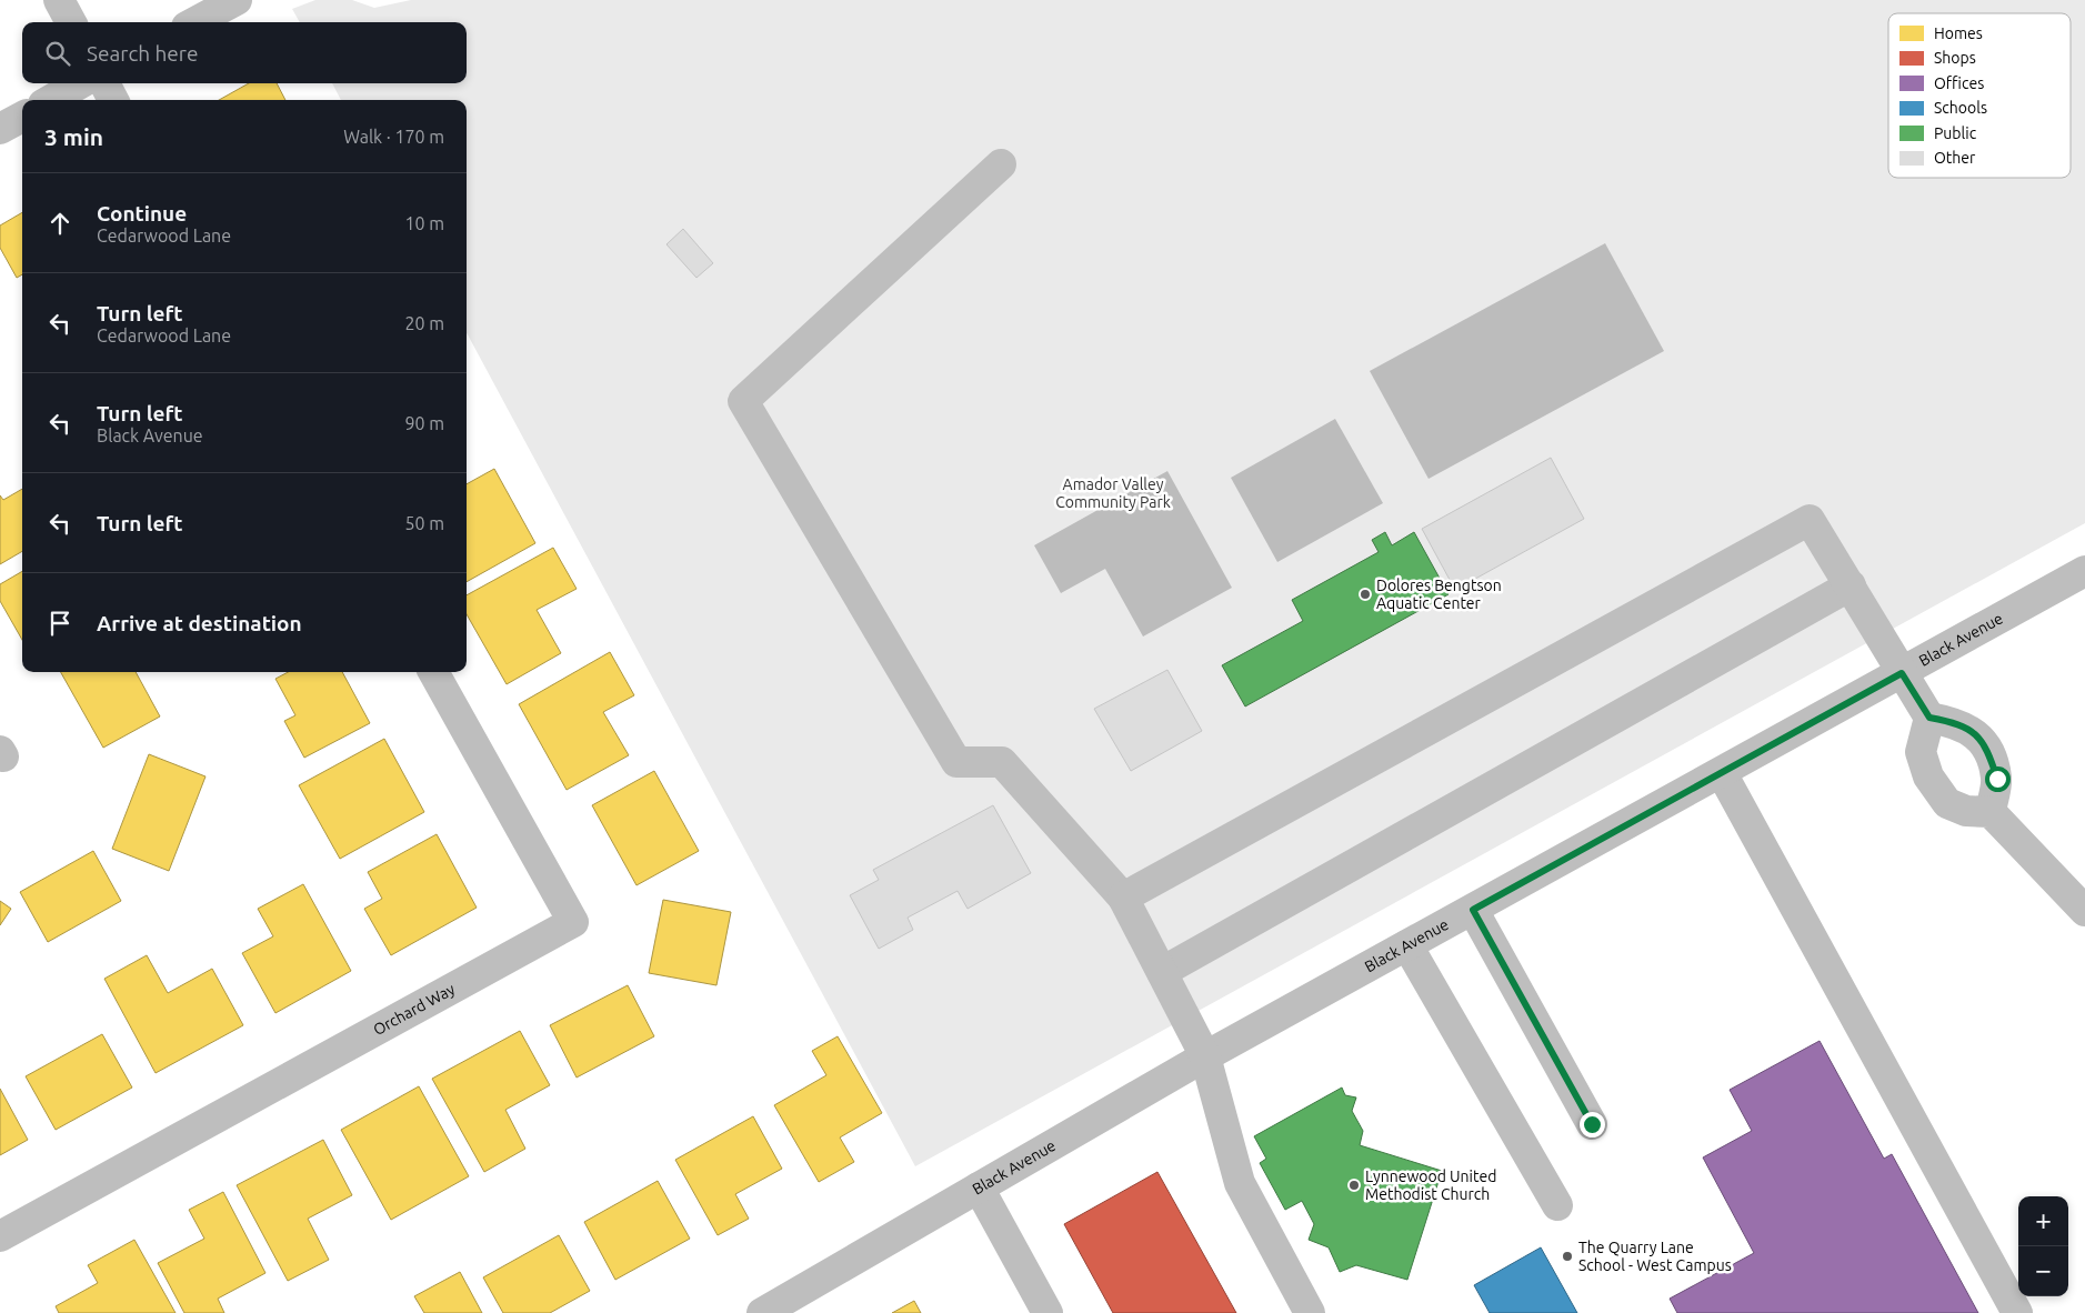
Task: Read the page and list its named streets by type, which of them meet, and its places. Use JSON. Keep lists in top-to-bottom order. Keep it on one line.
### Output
{"streets":{"street":["Black Avenue","Orchard Way"]},"parks":["Amador Valley Community Park"],"places":["Dolores Bengtson Aquatic Center","Lynnewood United Methodist Church","The Quarry Lane School - West Campus"],"legend":["Homes","Shops","Offices","Schools","Public","Other"],"page":{"search":"Search here","heading":["3 min","Walk · 170 m"],"list":[["Continue","Cedarwood Lane","10 m"],["Turn left","Cedarwood Lane","20 m"],["Turn left","Black Avenue","90 m"],["Turn left","50 m"],"Arrive at destination"],"map_buttons":["+","−"]}}
